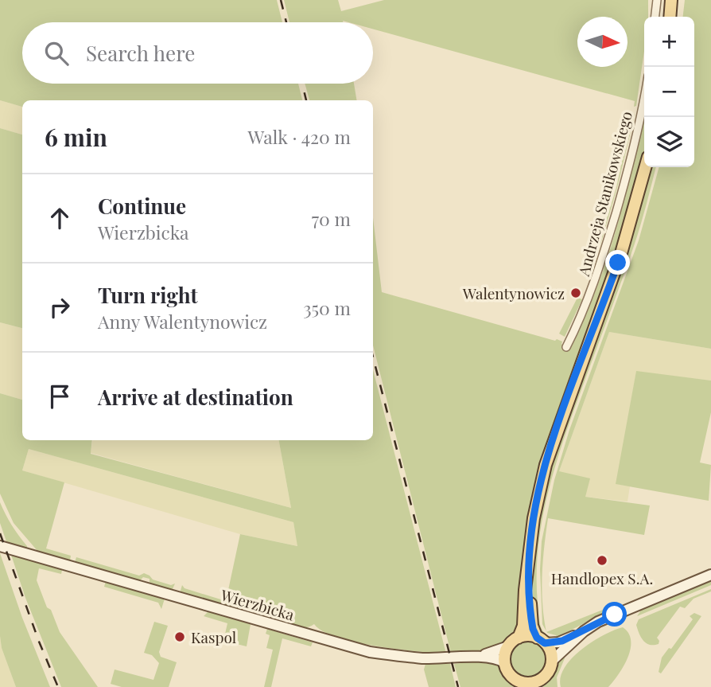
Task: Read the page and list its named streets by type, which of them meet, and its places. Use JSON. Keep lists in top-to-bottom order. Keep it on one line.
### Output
{"streets":{"main road":["Wierzbicka"],"street":["Andrzeja Stanikowskiego"]},"places":["Walentynowicz","Handlopex S.A.","Kaspol"],"north":"right","page":{"map_buttons":["+","−"],"search":"Search here","heading":["6 min","Walk · 420 m"],"list":[["Continue","Wierzbicka","70 m"],["Turn right","Anny Walentynowicz","350 m"],"Arrive at destination"]}}
